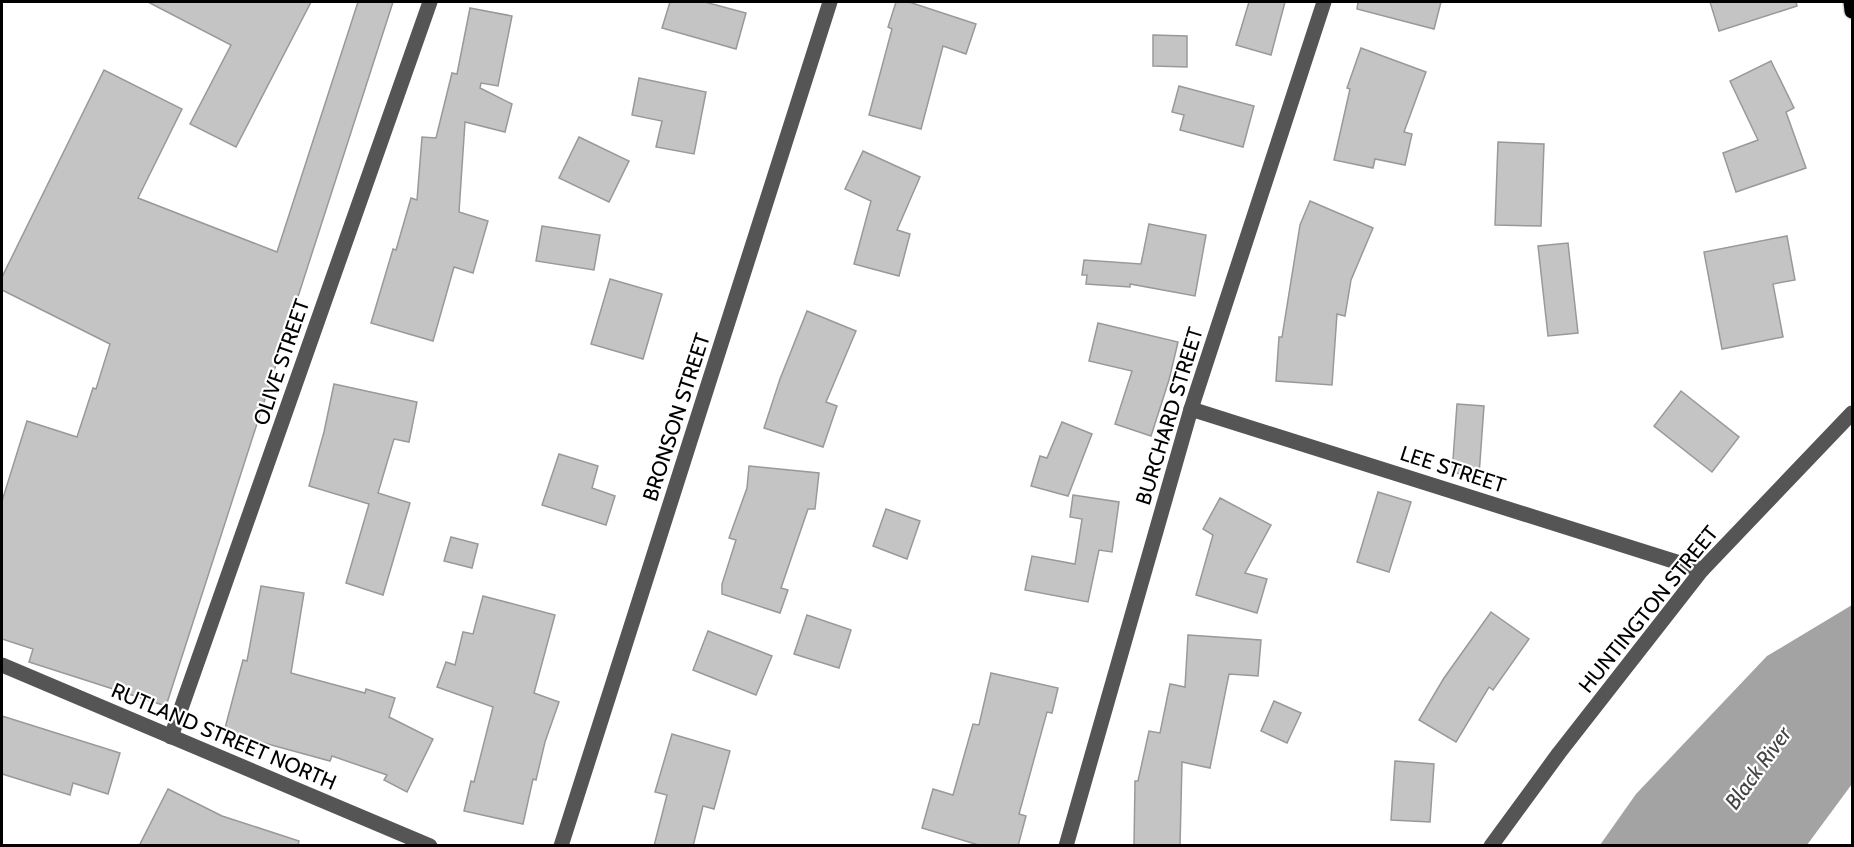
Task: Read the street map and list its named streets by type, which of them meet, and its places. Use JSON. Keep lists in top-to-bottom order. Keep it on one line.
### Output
{"streets":{"street":["OLIVE STREET","BURCHARD STREET","BRONSON STREET","LEE STREET","HUNTINGTON STREET","RUTLAND STREET NORTH"]},"crossings":[["OLIVE STREET","RUTLAND STREET NORTH"],["BURCHARD STREET","LEE STREET"],["LEE STREET","HUNTINGTON STREET"]],"water":["Black River"]}
